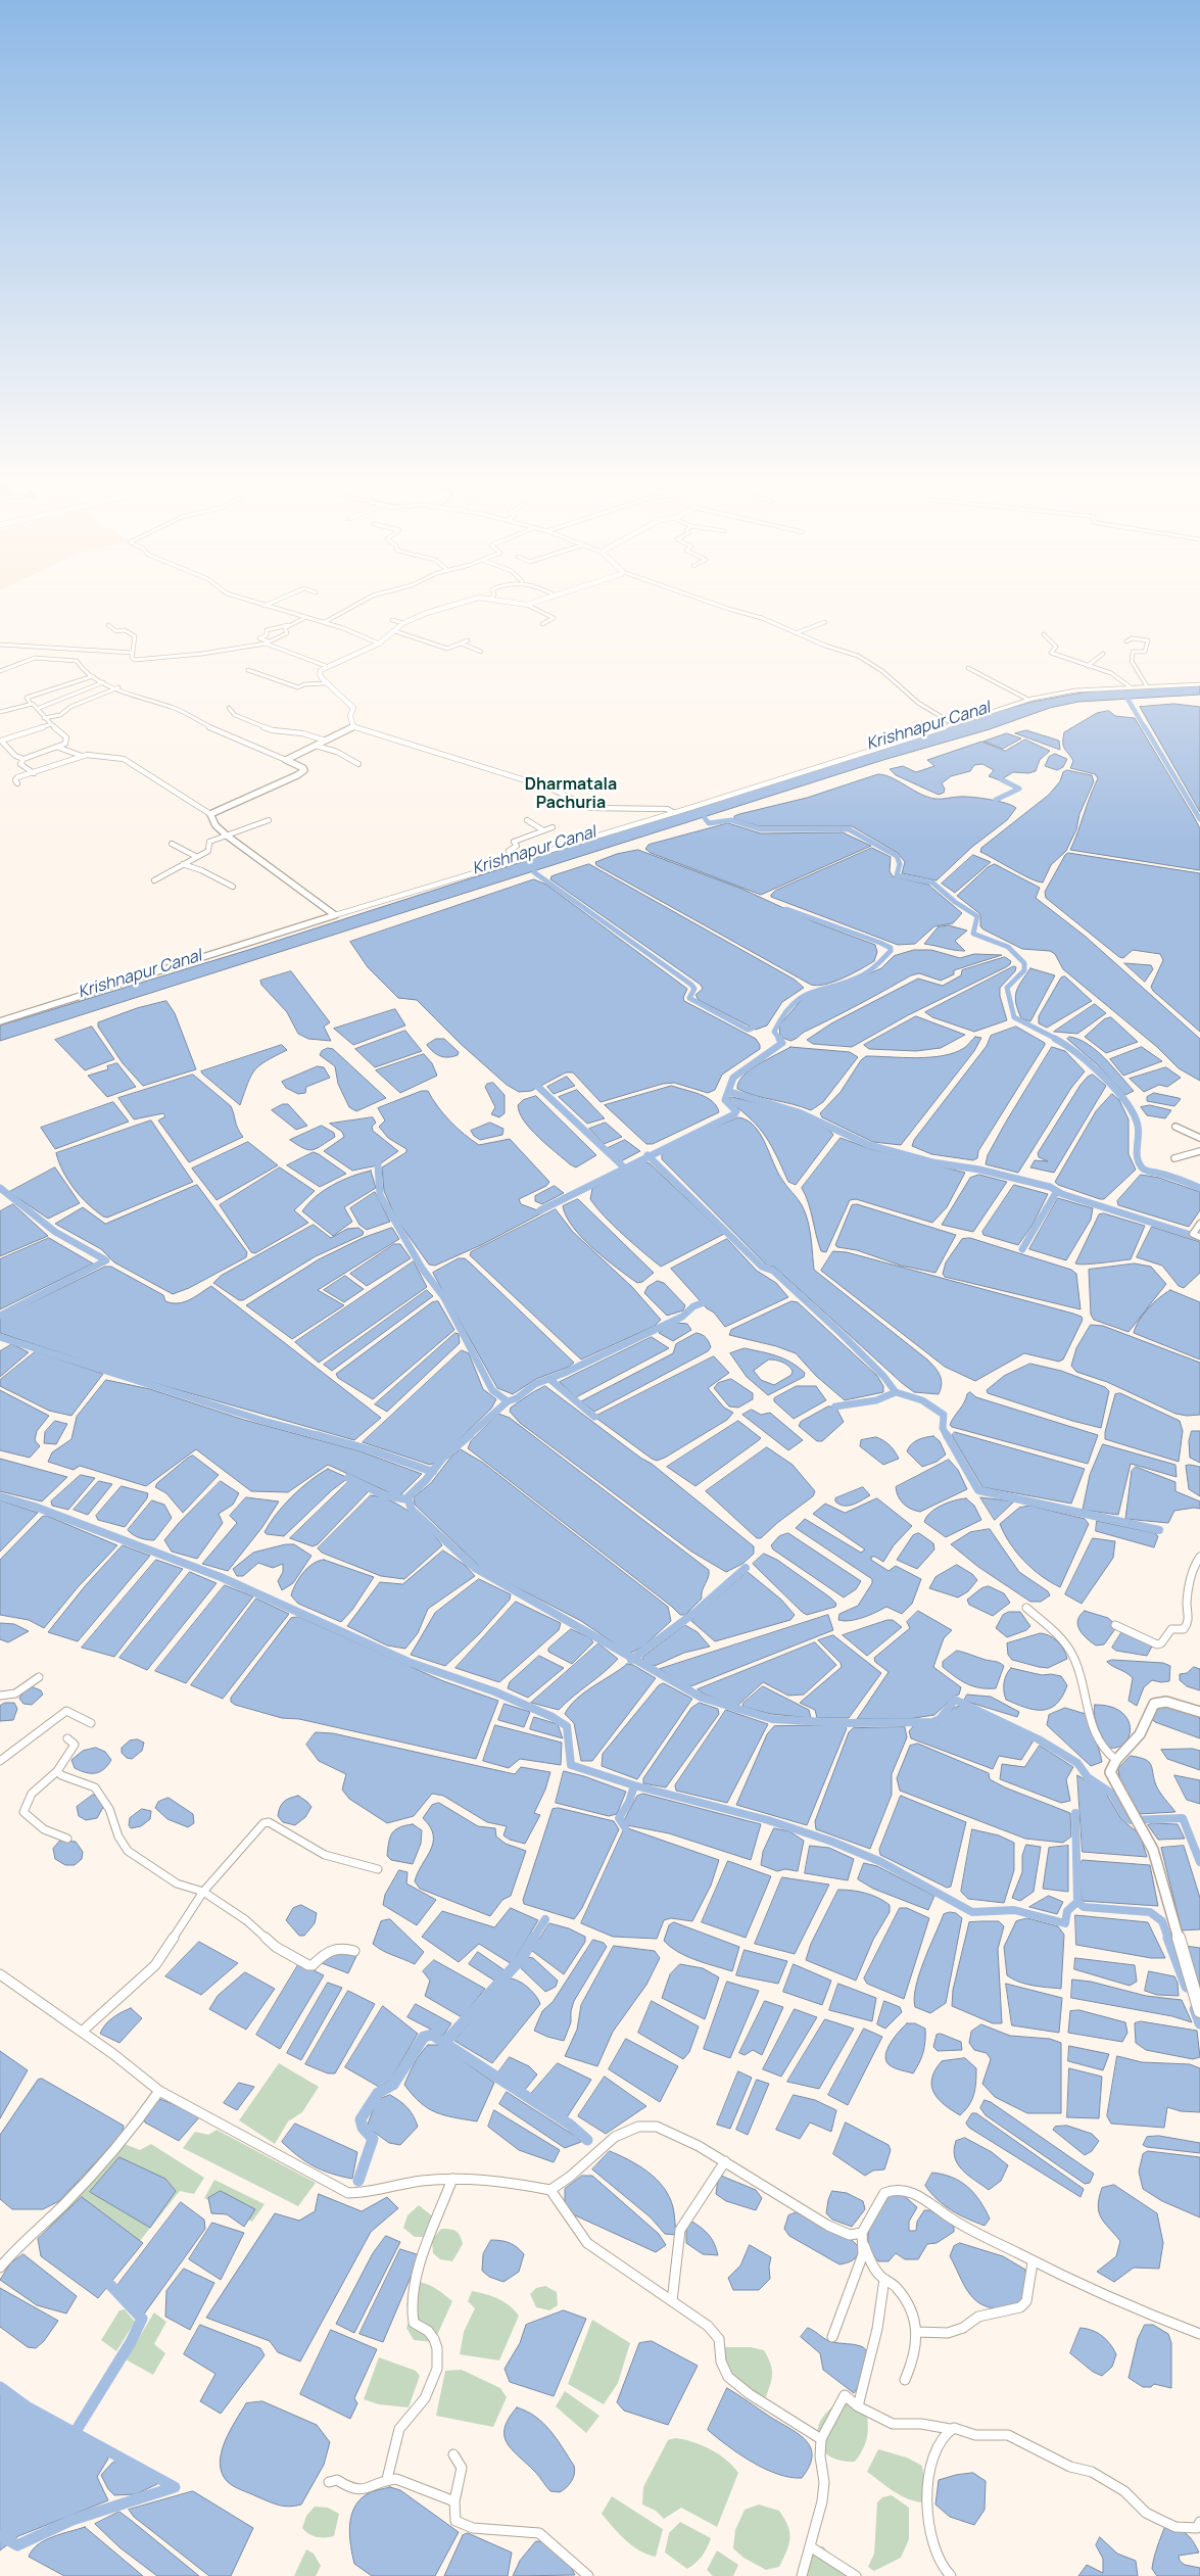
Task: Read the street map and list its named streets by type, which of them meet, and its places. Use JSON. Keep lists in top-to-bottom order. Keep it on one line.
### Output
{"districts":["Dharmatala Pachuria"],"water":["Krishnapur Canal"]}
